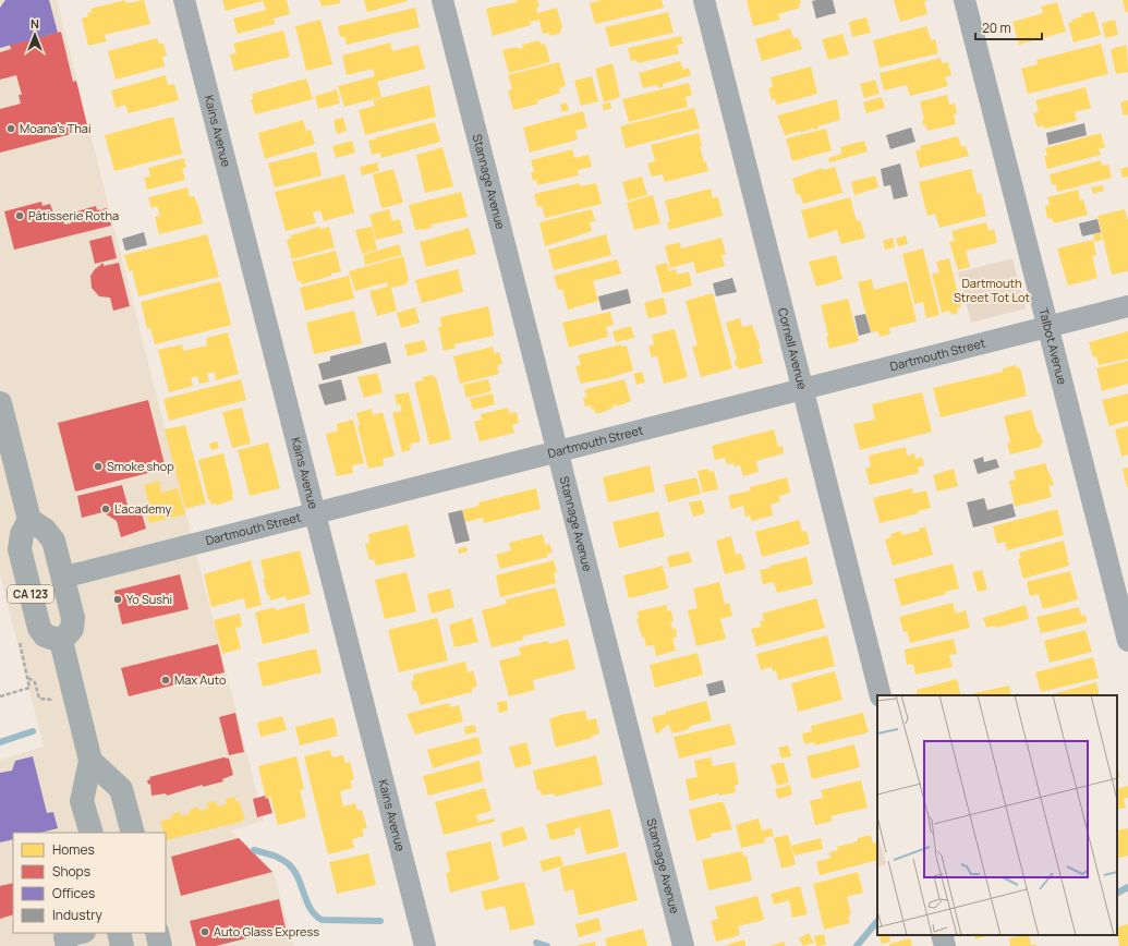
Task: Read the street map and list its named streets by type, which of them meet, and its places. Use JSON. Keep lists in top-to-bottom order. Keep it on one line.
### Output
{"streets":{"main road":["CA 123"],"street":["Kains Avenue","Stannage Avenue","Talbot Avenue","Cornell Avenue","Dartmouth Street"]},"crossings":[["Kains Avenue","Dartmouth Street"],["Stannage Avenue","Dartmouth Street"],["Talbot Avenue","Dartmouth Street"],["Cornell Avenue","Dartmouth Street"],["Dartmouth Street","CA 123"]],"parks":["Dartmouth Street Tot Lot"],"places":["Moana's Thai","Pâtisserie Rotha","Smoke shop","L'academy","Yo Sushi","Max Auto","Auto Glass Express"],"legend":["Homes","Shops","Offices","Industry"],"scale_bar":"20 m","north":"top"}
